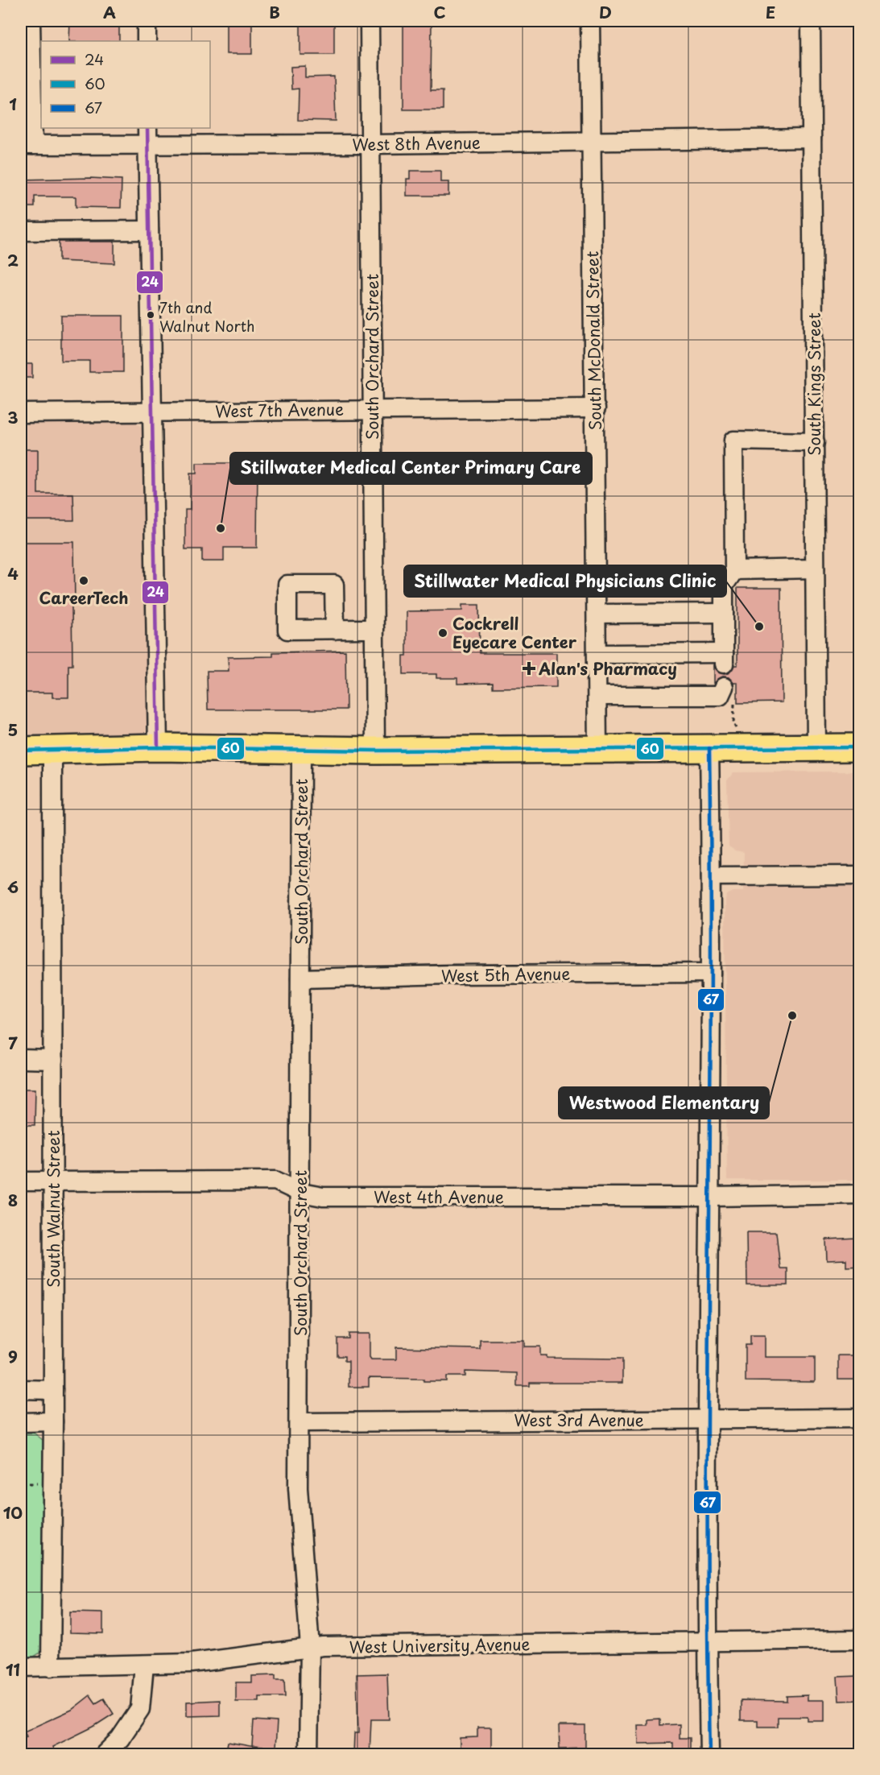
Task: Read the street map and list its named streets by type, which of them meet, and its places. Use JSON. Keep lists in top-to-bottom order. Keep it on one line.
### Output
{"streets":{"street":["West 8th Avenue","South McDonald Street","South Orchard Street","South Kings Street","West 7th Avenue","West 5th Avenue","West 4th Avenue","South Walnut Street","West 3rd Avenue","West University Avenue"]},"crossings":[["West 8th Avenue","South McDonald Street"],["West 8th Avenue","South Orchard Street"],["West 8th Avenue","South Kings Street"],["South McDonald Street","West 7th Avenue"],["South Orchard Street","West 7th Avenue"],["South Orchard Street","West 5th Avenue"],["South Orchard Street","West 4th Avenue"],["South Orchard Street","West 3rd Avenue"],["South Orchard Street","West University Avenue"],["West 4th Avenue","South Walnut Street"],["South Walnut Street","West University Avenue"]],"places":{"other":["7th and Walnut North","Stillwater Medical Center Primary Care","CareerTech","Stillwater Medical Physicians Clinic","Cockrell Eyecare Center","Westwood Elementary"],"health":["Alan's Pharmacy"]},"lines":["transit line 24","transit line 60","transit line 67"],"legend":["24","60","67"],"grid":{"columns":["A","B","C","D","E"],"rows":["1","2","3","4","5","6","7","8","9","10","11"]}}
